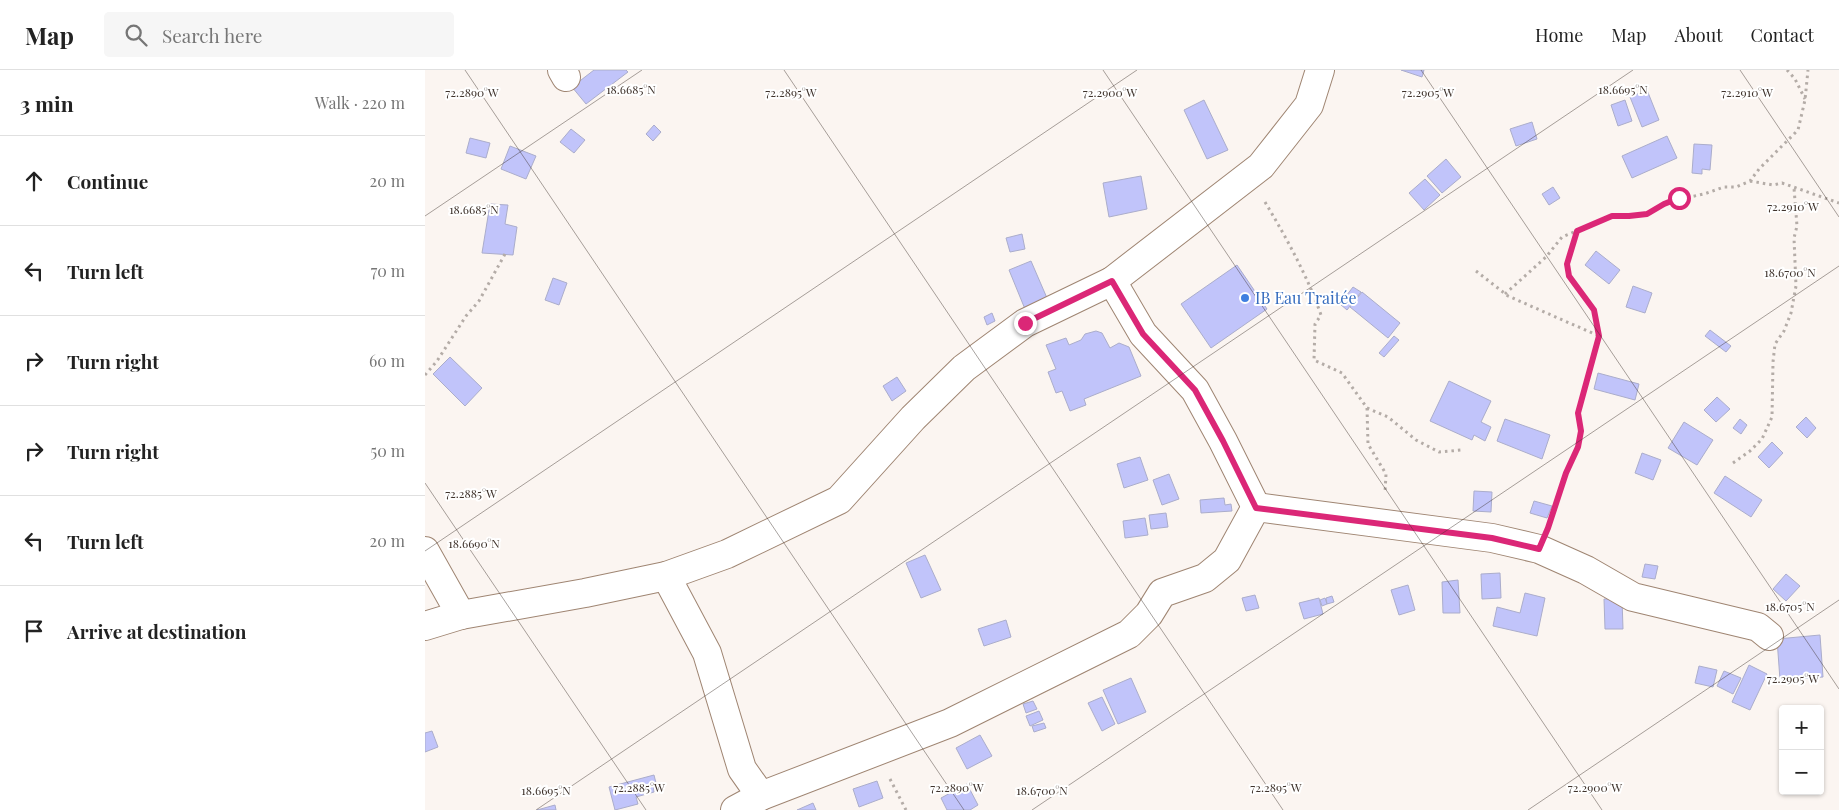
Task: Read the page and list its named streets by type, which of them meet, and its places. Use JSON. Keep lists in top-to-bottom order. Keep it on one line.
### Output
{"places":["IB Eau Traitée"],"page":{"header":"Map","search":"Search here","nav":["Home","Map","About","Contact"],"heading":["3 min","Walk · 220 m"],"list":[["Continue","20 m"],["Turn left","70 m"],["Turn right","60 m"],["Turn right","50 m"],["Turn left","20 m"],"Arrive at destination"],"map_buttons":["+","−"]},"coordinates":["18.6685°N","18.6695°N","72.2895°W","72.2900°W","72.2905°W","72.2890°W","72.2910°W","18.6700°N","72.2885°W","18.6690°N","18.6705°N"]}
